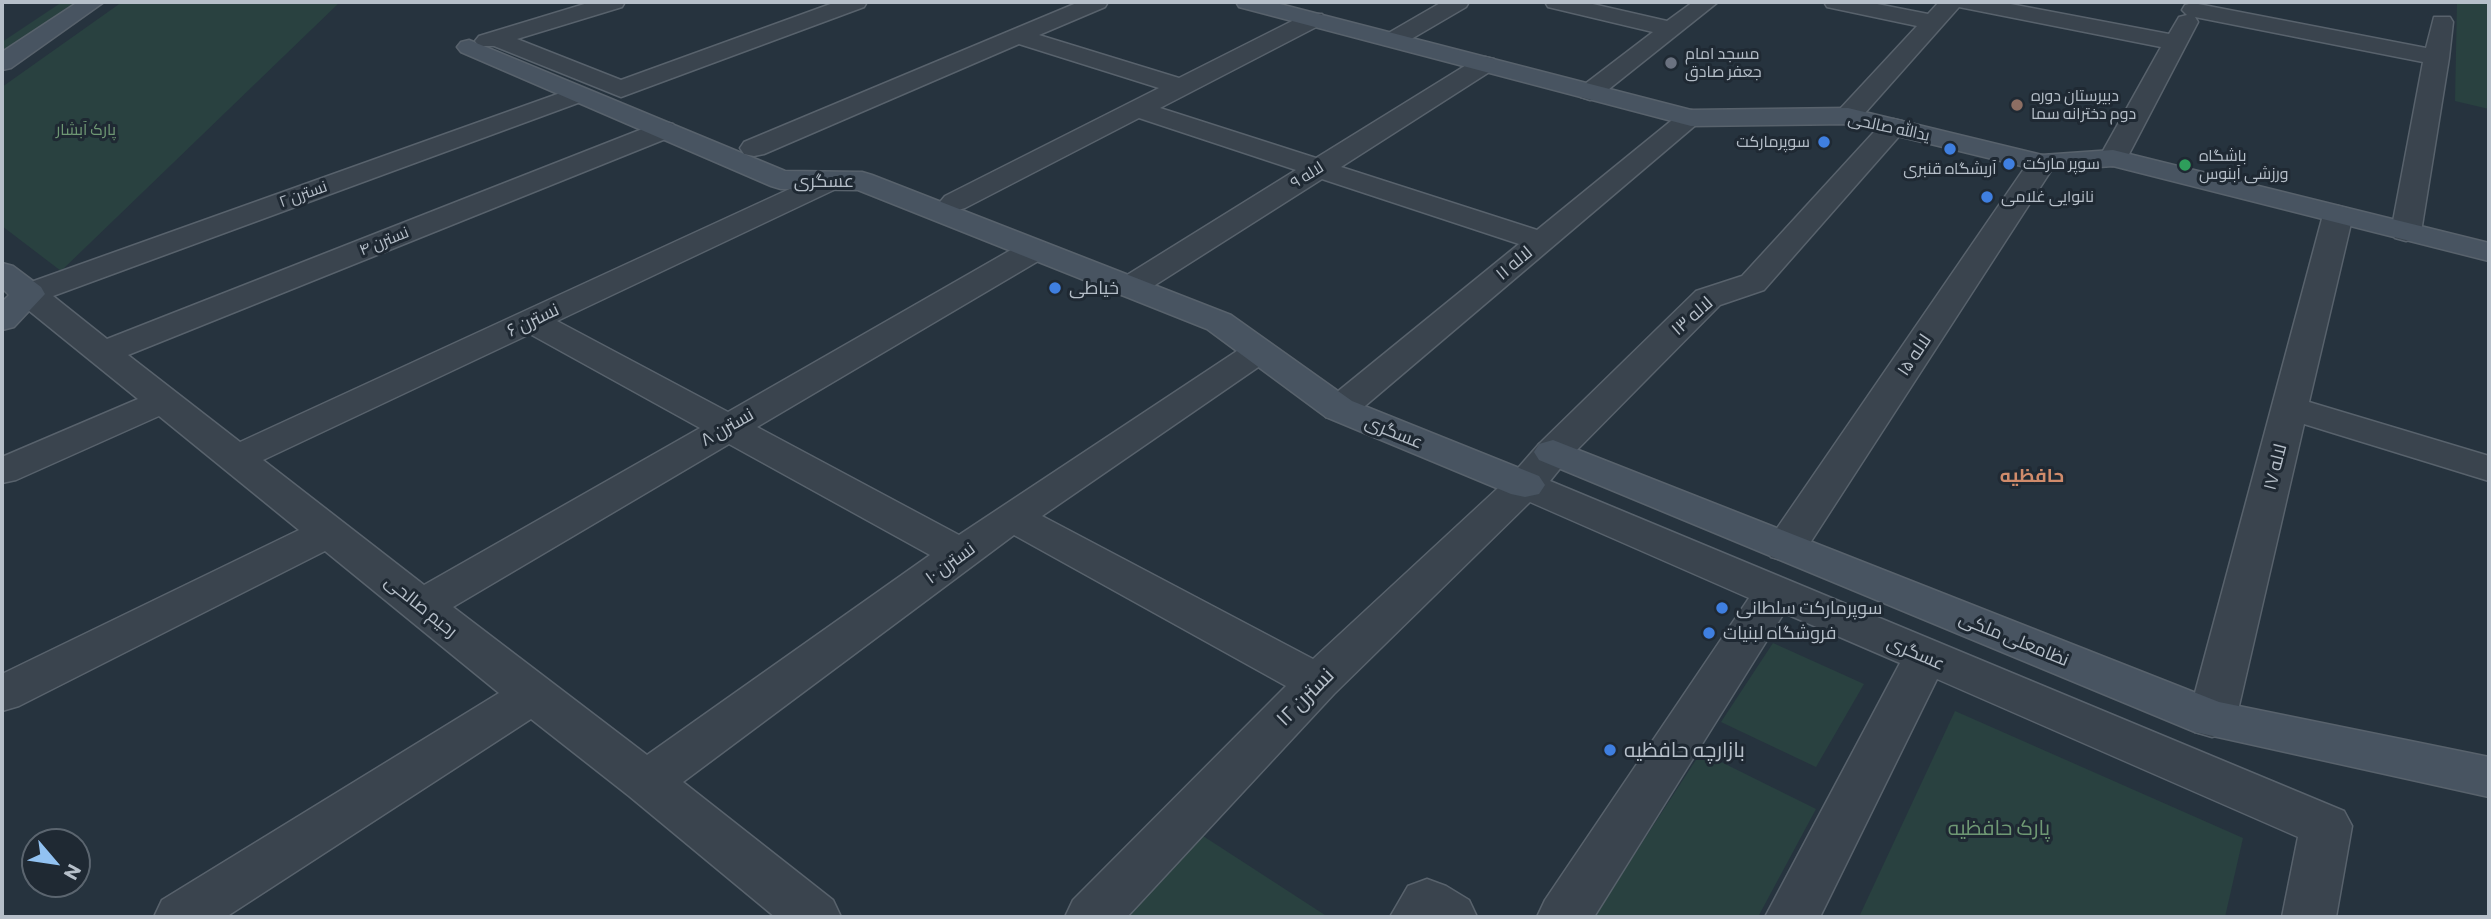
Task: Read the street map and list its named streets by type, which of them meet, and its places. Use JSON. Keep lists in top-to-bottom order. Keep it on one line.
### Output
{"streets":{"street":["یدالله صالحی","لاله ۹","عسگری","نسترن ۲","نسترن ۴","لاله ۱۱","لاله ۱۳","نسترن ۶","لاله ۱۵","نسترن ۸","لاله ۱۷","نسترن ۱۰","رحیم صالحی","نظامعلی ملکی","نسترن ۱۲"]},"crossings":[["یدالله صالحی","لاله ۹"],["یدالله صالحی","لاله ۱۱"],["یدالله صالحی","لاله ۱۳"],["یدالله صالحی","لاله ۱۵"],["یدالله صالحی","لاله ۱۷"],["لاله ۹","عسگری"],["عسگری","نسترن ۲"],["عسگری","نسترن ۴"],["عسگری","لاله ۱۱"],["عسگری","لاله ۱۳"],["عسگری","نسترن ۶"],["عسگری","نسترن ۸"],["عسگری","نسترن ۱۰"],["عسگری","نظامعلی ملکی"],["عسگری","نسترن ۱۲"],["نسترن ۲","رحیم صالحی"],["نسترن ۴","رحیم صالحی"],["لاله ۱۳","نظامعلی ملکی"],["لاله ۱۳","نسترن ۱۲"],["نسترن ۶","رحیم صالحی"],["لاله ۱۵","نظامعلی ملکی"],["نسترن ۸","رحیم صالحی"],["لاله ۱۷","نظامعلی ملکی"],["نسترن ۱۰","رحیم صالحی"],["نظامعلی ملکی","نسترن ۱۲"]],"districts":["حافظیه"],"parks":["پارک آبشار","پارک حافظیه"],"places":["مسجد امام جعفر صادق","دبیرستان دوره دوم دخترانه سما","سوپرمارکت","آریشگاه قنبری","سوپر مارکت","باشگاه ورزشی آبنوس","نانوایی غلامی","خیاطی","سوپرمارکت سلطانی","فروشگاه لبنیات","بازارچه حافظیه"],"north":"bottom right"}
